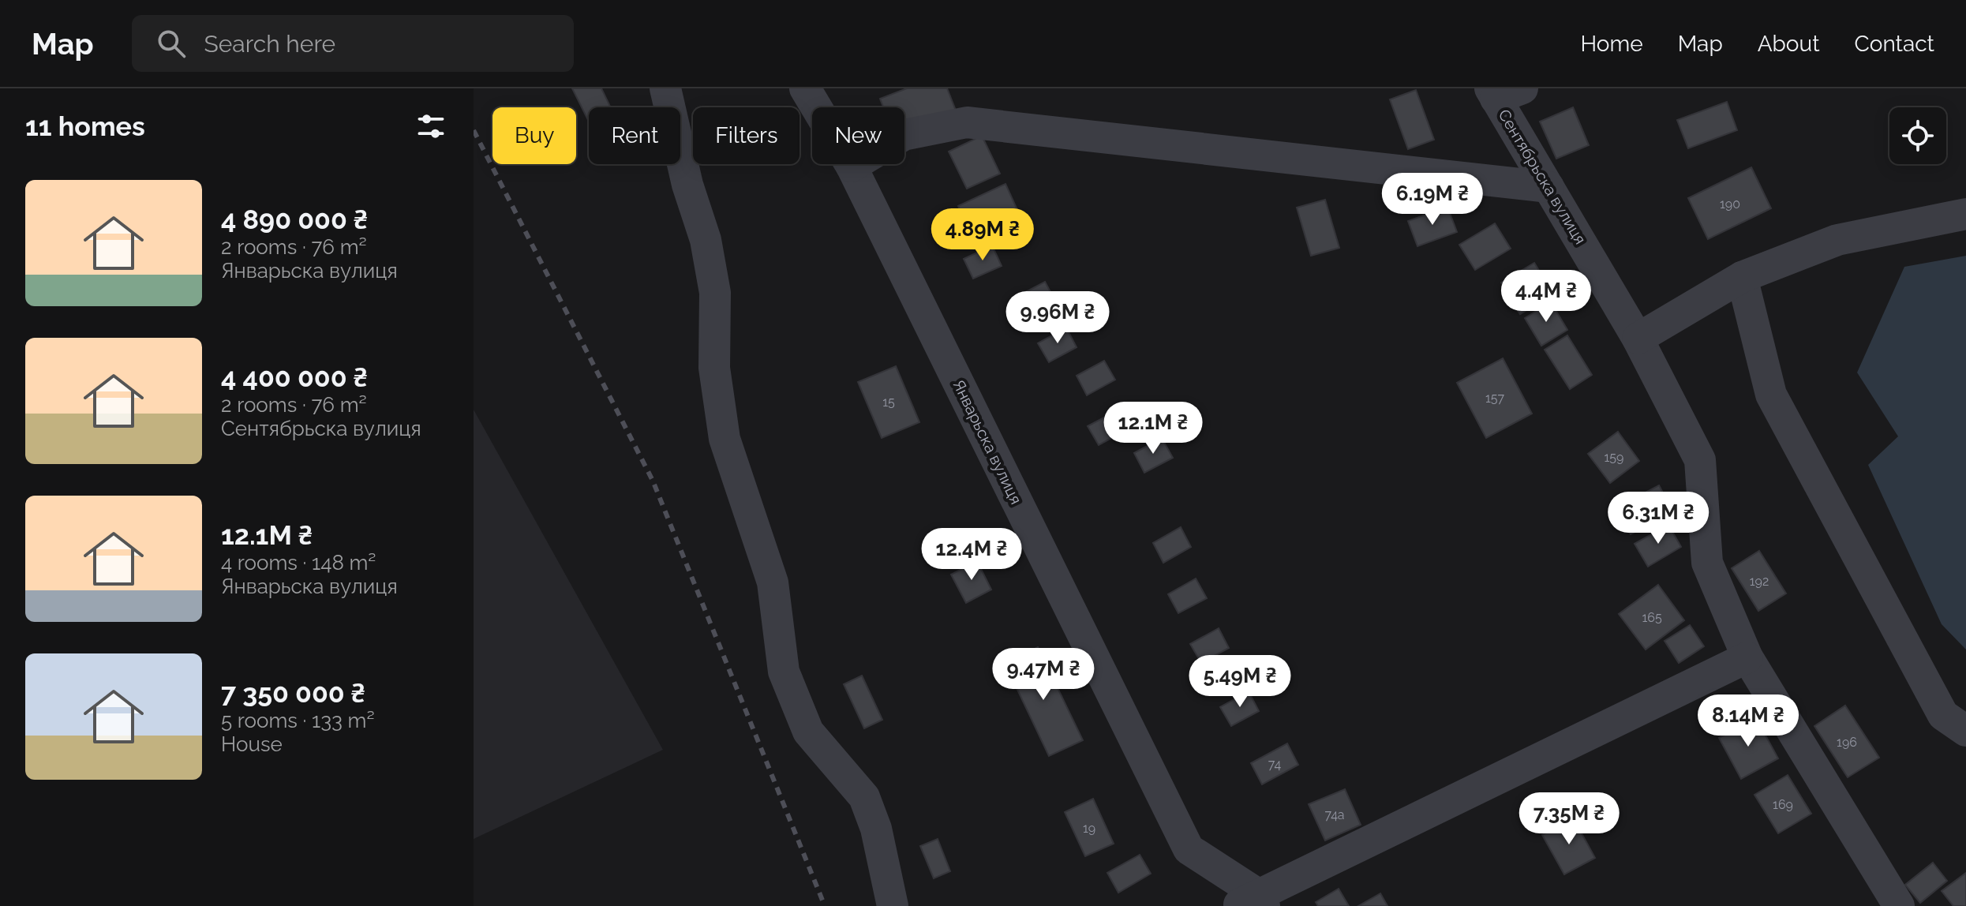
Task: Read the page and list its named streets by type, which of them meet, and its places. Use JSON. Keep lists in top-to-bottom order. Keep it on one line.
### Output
{"streets":{"street":["Сентябрьска вулиця","Январьска вулиця"]},"house_numbers":["190","157","15","159","192","165","196","74","169","74а","19"],"page":{"header":"Map","search":"Search here","nav":["Home","Map","About","Contact"],"heading":"11 homes","chip":["Buy","Rent","Filters","New"],"list":[{"name":"4 890 000 ₴","note":"2 rooms · 76 m² · Январьска вулиця"},{"name":"4 400 000 ₴","note":"2 rooms · 76 m² · Сентябрьска вулиця"},{"name":"12.1M ₴","note":"4 rooms · 148 m² · Январьска вулиця"},{"name":"7 350 000 ₴","note":"5 rooms · 133 m² · House"}],"price":["6.19M ₴","4.89M ₴","4.4M ₴","9.96M ₴","12.1M ₴","6.31M ₴","12.4M ₴","9.47M ₴","5.49M ₴","8.14M ₴","7.35M ₴"]}}
